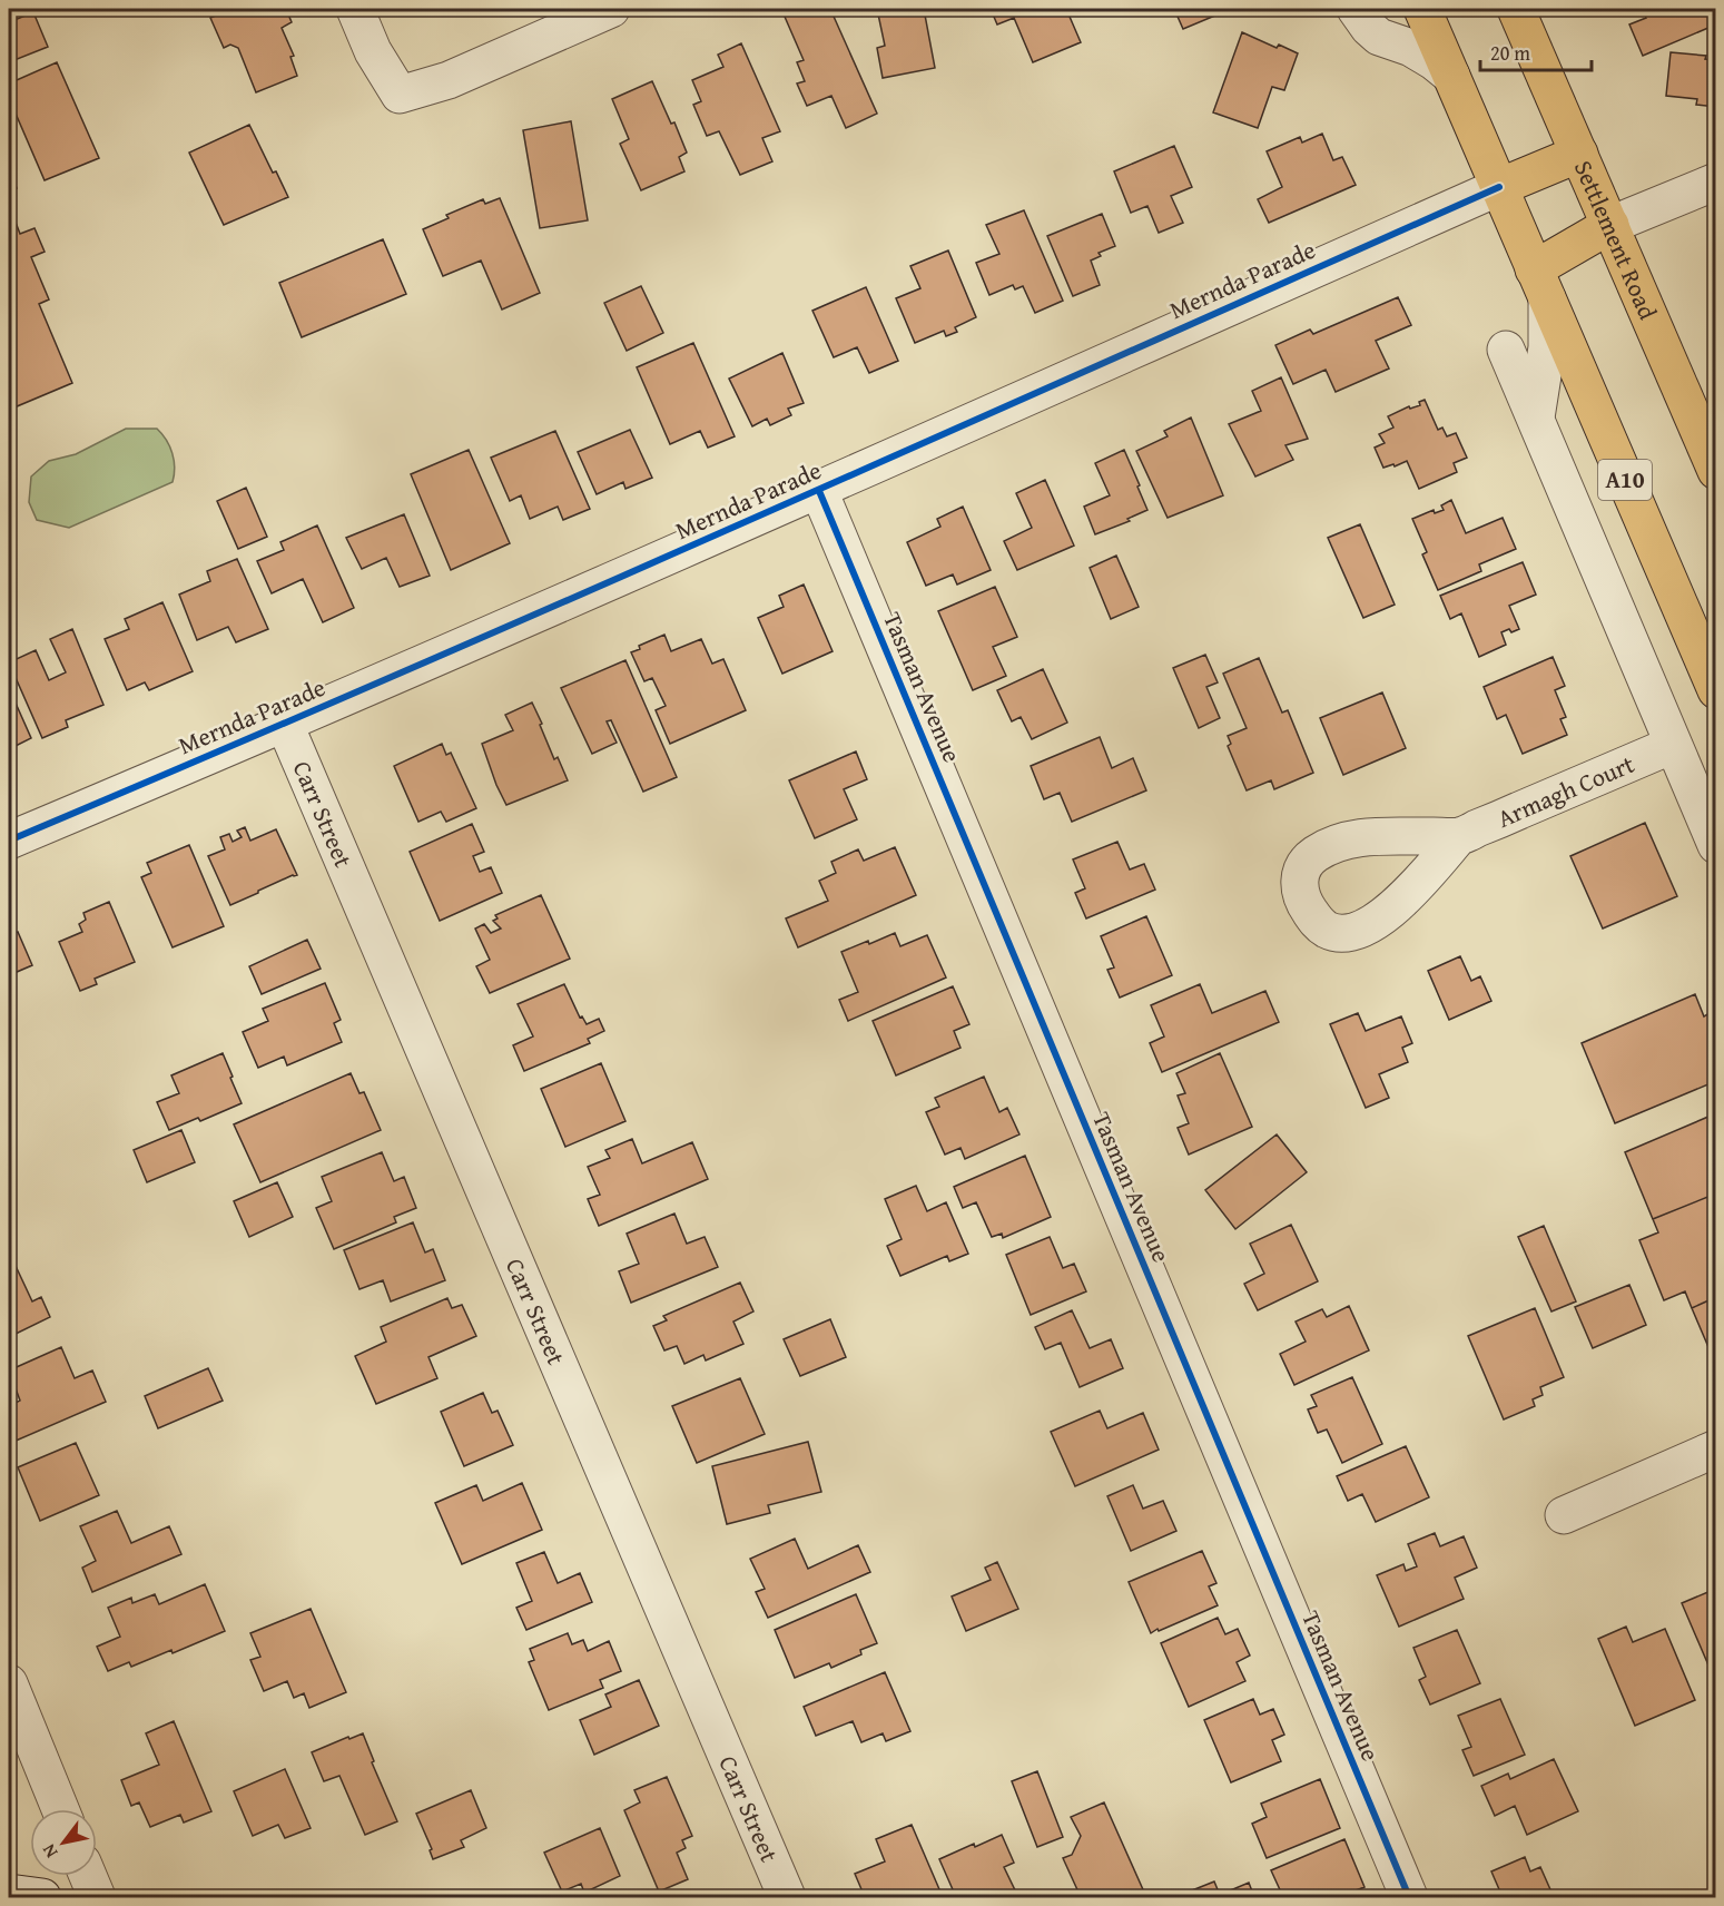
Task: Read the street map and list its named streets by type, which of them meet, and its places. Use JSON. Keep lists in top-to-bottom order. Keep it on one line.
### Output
{"streets":{"highway":["Settlement Road","A10"],"street":["Mernda Parade","Tasman Avenue","Armagh Court","Carr Street"]},"crossings":[["Mernda Parade","A10"],["Mernda Parade","Tasman Avenue"],["Mernda Parade","Carr Street"]],"scale_bar":"20 m","north":"bottom left"}
